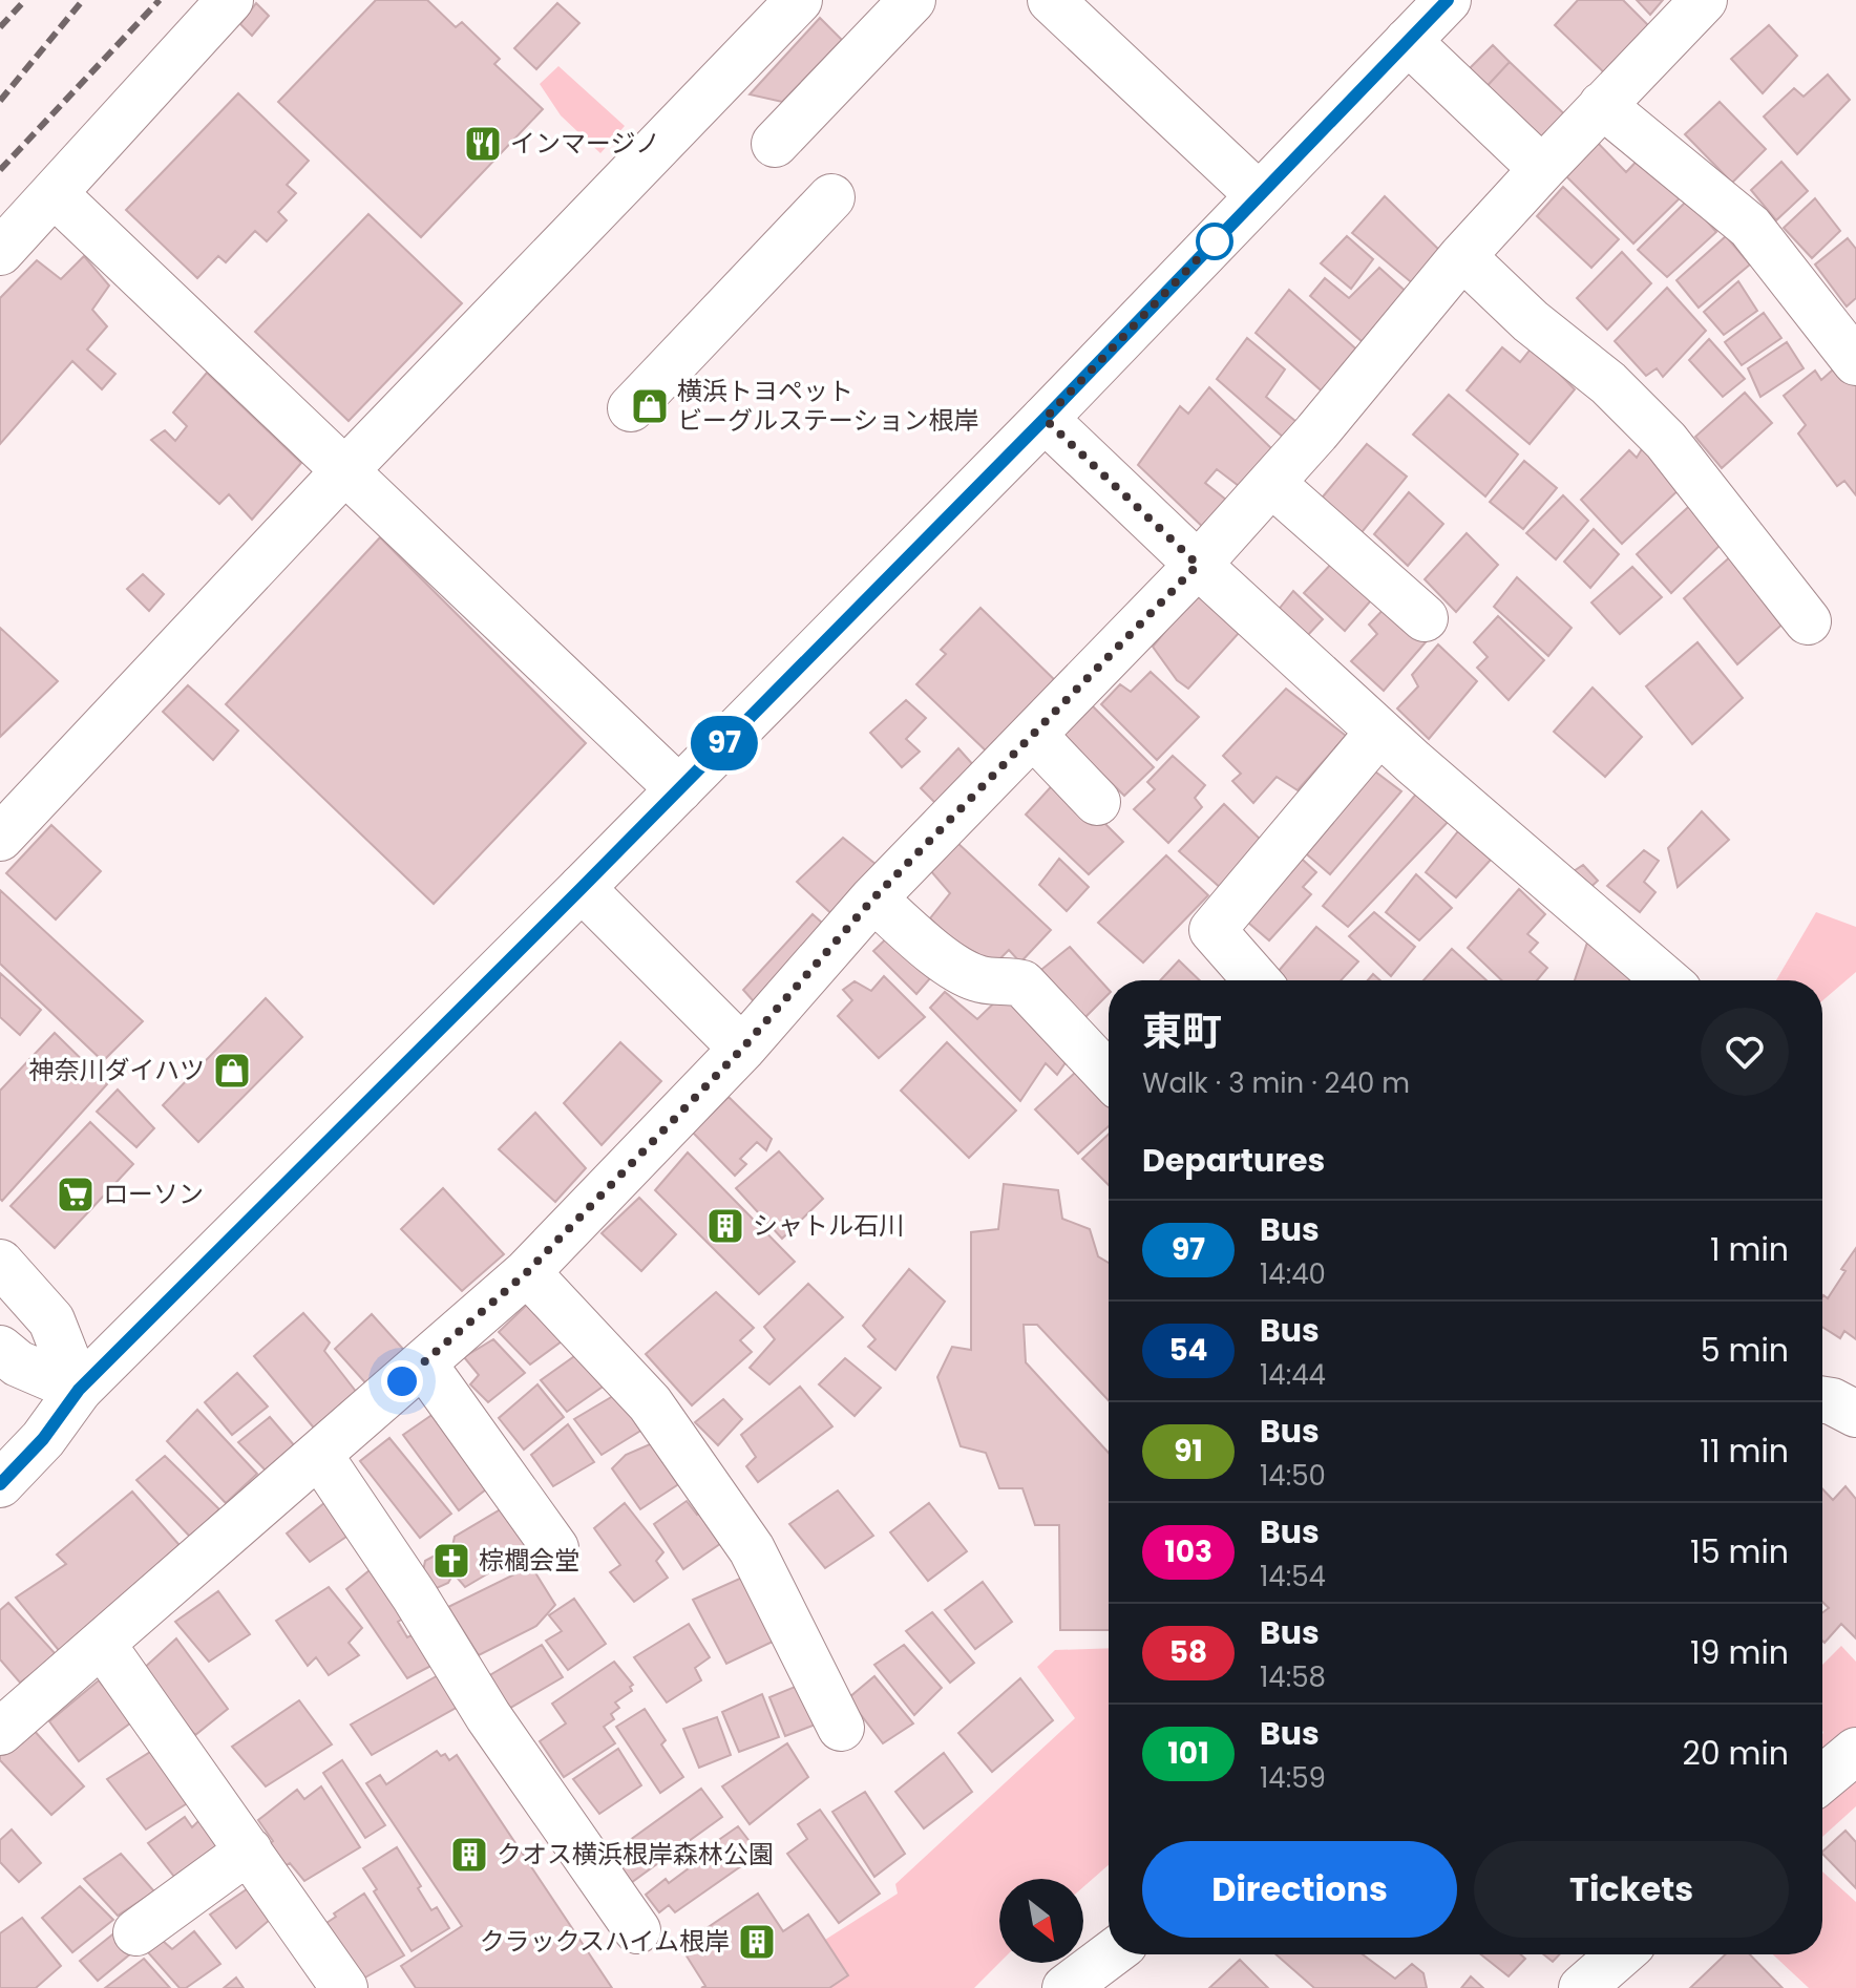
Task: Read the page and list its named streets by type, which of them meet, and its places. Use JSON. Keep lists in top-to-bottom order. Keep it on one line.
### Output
{"places":{"restaurant":["インマージノ"],"shop":["横浜トヨペット ビーグルステーション根岸","神奈川ダイハツ"],"supermarket":["ローソン"],"building":["シャトル石川","クオス横浜根岸森林公園","クラックスハイム根岸"],"church":["棕櫚会堂"]},"lines":["bus line 97"],"north":"bottom right","page":{"on_map":"97","heading":[["東町","Walk · 3 min · 240 m"],"Departures"],"list":[{"mark":"97","name":"Bus","note":"14:40","value":"1 min"},{"mark":"54","name":"Bus","note":"14:44","value":"5 min"},{"mark":"91","name":"Bus","note":"14:50","value":"11 min"},{"mark":"103","name":"Bus","note":"14:54","value":"15 min"},{"mark":"58","name":"Bus","note":"14:58","value":"19 min"},{"mark":"101","name":"Bus","note":"14:59","value":"20 min"}],"buttons":["Directions","Tickets"]}}
